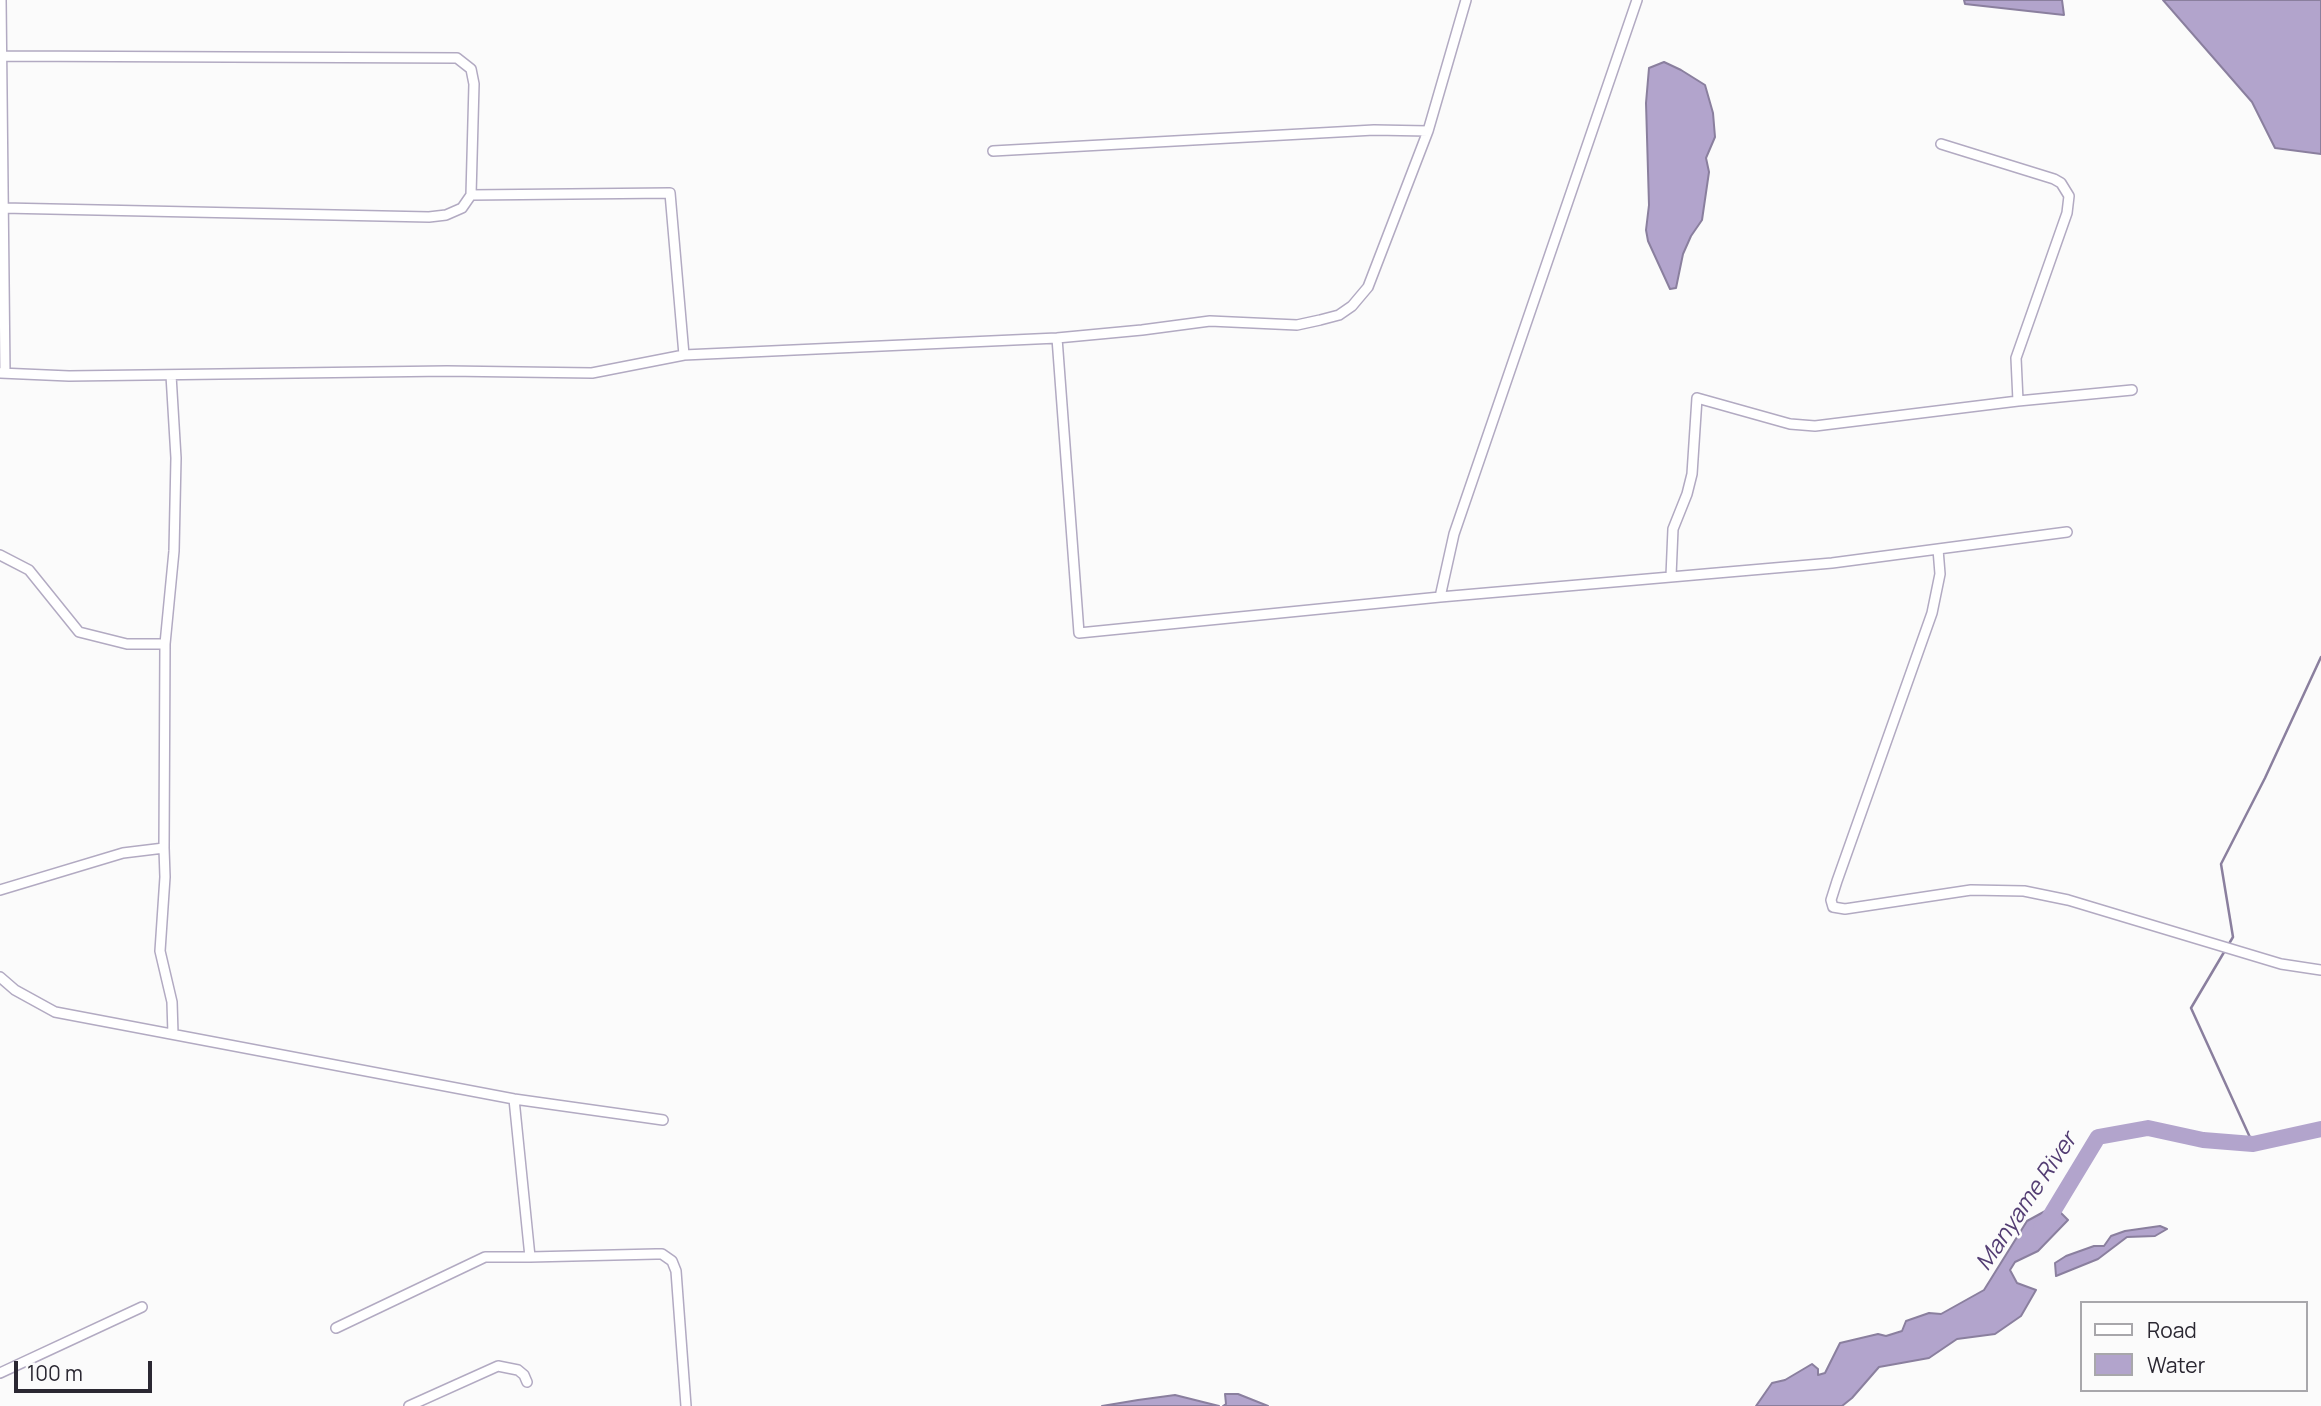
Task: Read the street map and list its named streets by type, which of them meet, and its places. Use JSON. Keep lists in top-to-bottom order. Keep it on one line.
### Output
{"water":["Manyame River"],"legend":["Road","Water"],"scale_bar":"100 m"}
